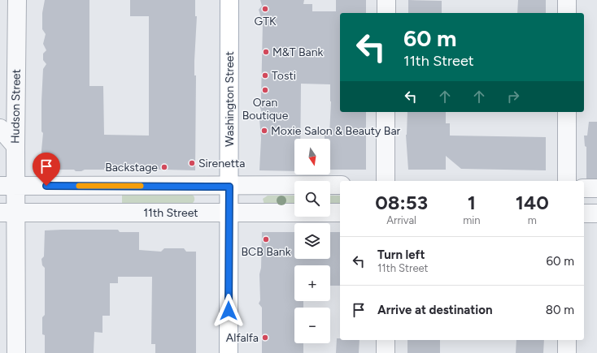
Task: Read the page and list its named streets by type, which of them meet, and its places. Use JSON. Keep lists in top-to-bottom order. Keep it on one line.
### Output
{"streets":{"main road":["Washington Street"],"street":["Hudson Street","11th Street"]},"crossings":[["Washington Street","11th Street"],["Hudson Street","11th Street"]],"places":["GTK","M&T Bank","Tosti","Oran Boutique","Moxie Salon & Beauty Bar","Sirenetta","Backstage","BCB Bank","Alfalfa"],"north":"bottom","page":{"turn":["60 m","11th Street"],"map_buttons":["+","−"],"eta":["08:53","Arrival","1","min","140","m"],"list":[{"name":"Turn left","note":"11th Street","value":"60 m"},{"name":"Arrive at destination","value":"80 m"}]}}
